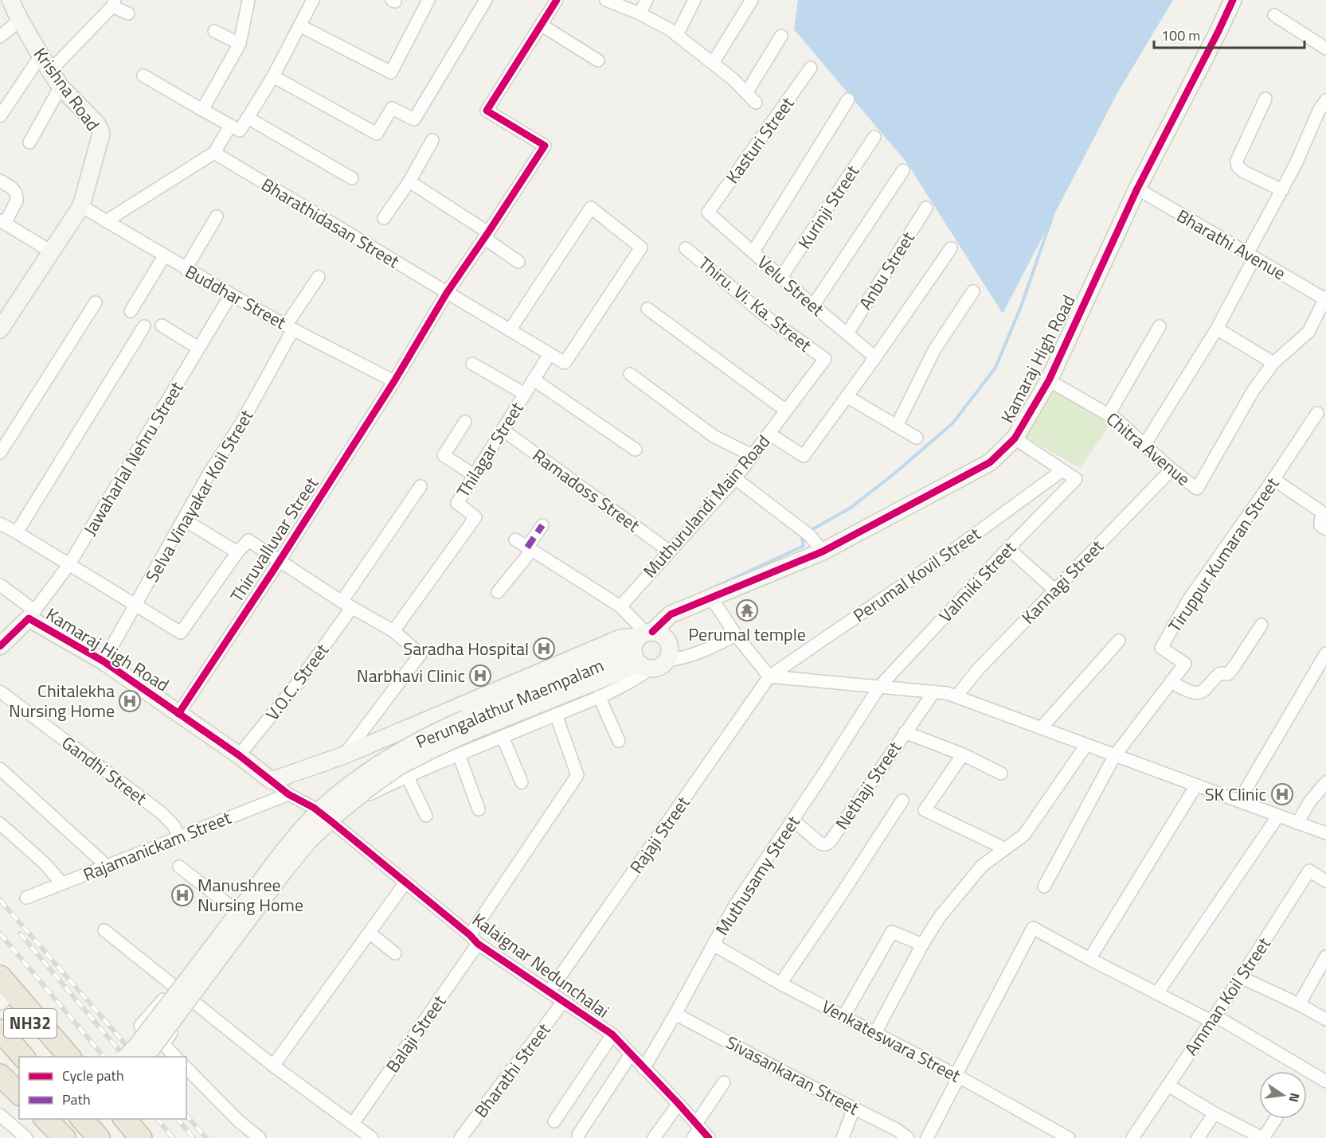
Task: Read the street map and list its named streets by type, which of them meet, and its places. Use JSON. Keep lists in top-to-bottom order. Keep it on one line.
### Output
{"streets":{"highway":["NH32"],"street":["Krishna Road","Kasturi Street","Kurinji Street","Bharathidasan Street","Bharathi Avenue","Anbu Street","Velu Street","Buddhar Street","Thiru. Vi. Ka. Street","Kamaraj High Road","Chitra Avenue","Thilagar Street","Jawaharlal Nehru Street","Ramadoss Street","Selva Vinayakar Koil Street","Muthurulandi Main Road","Thiruvalluvar Street","Tiruppur Kumaran Street","Perumal Kovil Street","Valmiki Street","Kannagi Street","V.O.C. Street","Perungalathur Maempalam","Gandhi Street","Nethaji Street","Rajaji Street","Rajamanickam Street","Muthusamy Street","Kalaignar Nedunchalai","Amman Koil Street","Balaji Street","Venkateswara Street","Bharathi Street","Sivasankaran Street"]},"crossings":[["Krishna Road","Buddhar Street"],["Kasturi Street","Velu Street"],["Kurinji Street","Velu Street"],["Bharathidasan Street","Thilagar Street"],["Bharathidasan Street","Thiruvalluvar Street"],["Bharathi Avenue","Kamaraj High Road"],["Anbu Street","Velu Street"],["Buddhar Street","Jawaharlal Nehru Street"],["Buddhar Street","Selva Vinayakar Koil Street"],["Buddhar Street","Thiruvalluvar Street"],["Thiru. Vi. Ka. Street","Muthurulandi Main Road"],["Kamaraj High Road","Chitra Avenue"],["Kamaraj High Road","Jawaharlal Nehru Street"],["Kamaraj High Road","Selva Vinayakar Koil Street"],["Kamaraj High Road","Thiruvalluvar Street"],["Kamaraj High Road","V.O.C. Street"],["Kamaraj High Road","Perungalathur Maempalam"],["Kamaraj High Road","Kalaignar Nedunchalai"],["Chitra Avenue","Kannagi Street"],["Thilagar Street","Ramadoss Street"],["Ramadoss Street","Muthurulandi Main Road"],["Perumal Kovil Street","Valmiki Street"],["Perumal Kovil Street","Rajaji Street"],["Valmiki Street","Muthusamy Street"],["Gandhi Street","Rajamanickam Street"],["Nethaji Street","Muthusamy Street"],["Rajaji Street","Kalaignar Nedunchalai"],["Rajamanickam Street","Kalaignar Nedunchalai"],["Muthusamy Street","Kalaignar Nedunchalai"],["Muthusamy Street","Venkateswara Street"],["Muthusamy Street","Sivasankaran Street"],["Kalaignar Nedunchalai","Balaji Street"],["Kalaignar Nedunchalai","Bharathi Street"]],"places":{"temple":["Perumal temple"],"hospital":["Saradha Hospital","Narbhavi Clinic","Chitalekha Nursing Home","SK Clinic","Manushree Nursing Home"]},"legend":["Cycle path","Path"],"scale_bar":"100 m","north":"right"}
